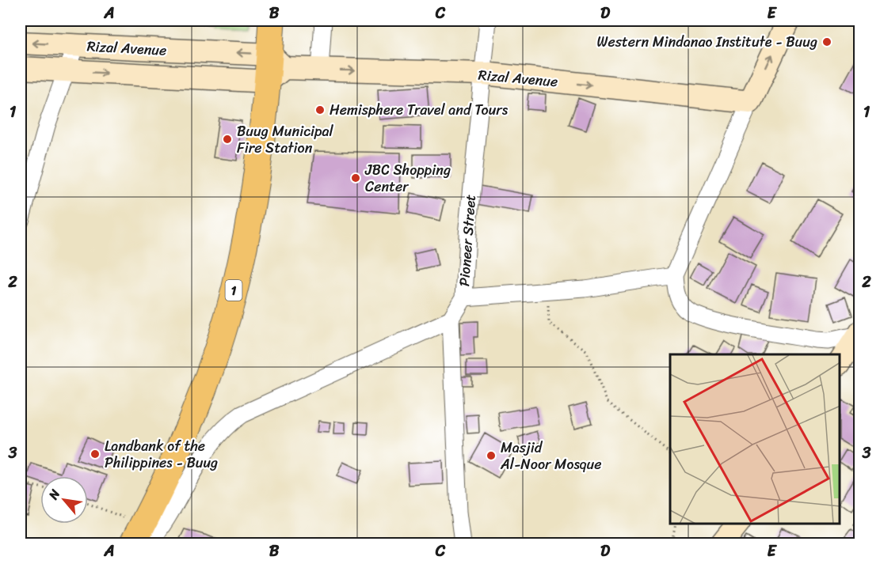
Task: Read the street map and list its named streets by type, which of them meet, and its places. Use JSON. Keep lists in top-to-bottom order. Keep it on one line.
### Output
{"streets":{"highway":["1"],"street":["Rizal Avenue","Pioneer Street"]},"crossings":[["Rizal Avenue","Pioneer Street"],["Rizal Avenue","1"]],"places":["Western Mindanao Institute - Buug","Hemisphere Travel and Tours","Buug Municipal Fire Station","JBC Shopping Center","Landbank of the Philippines - Buug","Masjid Al-Noor Mosque"],"north":"top left","grid":{"columns":["A","B","C","D","E"],"rows":["1","2","3"]}}
